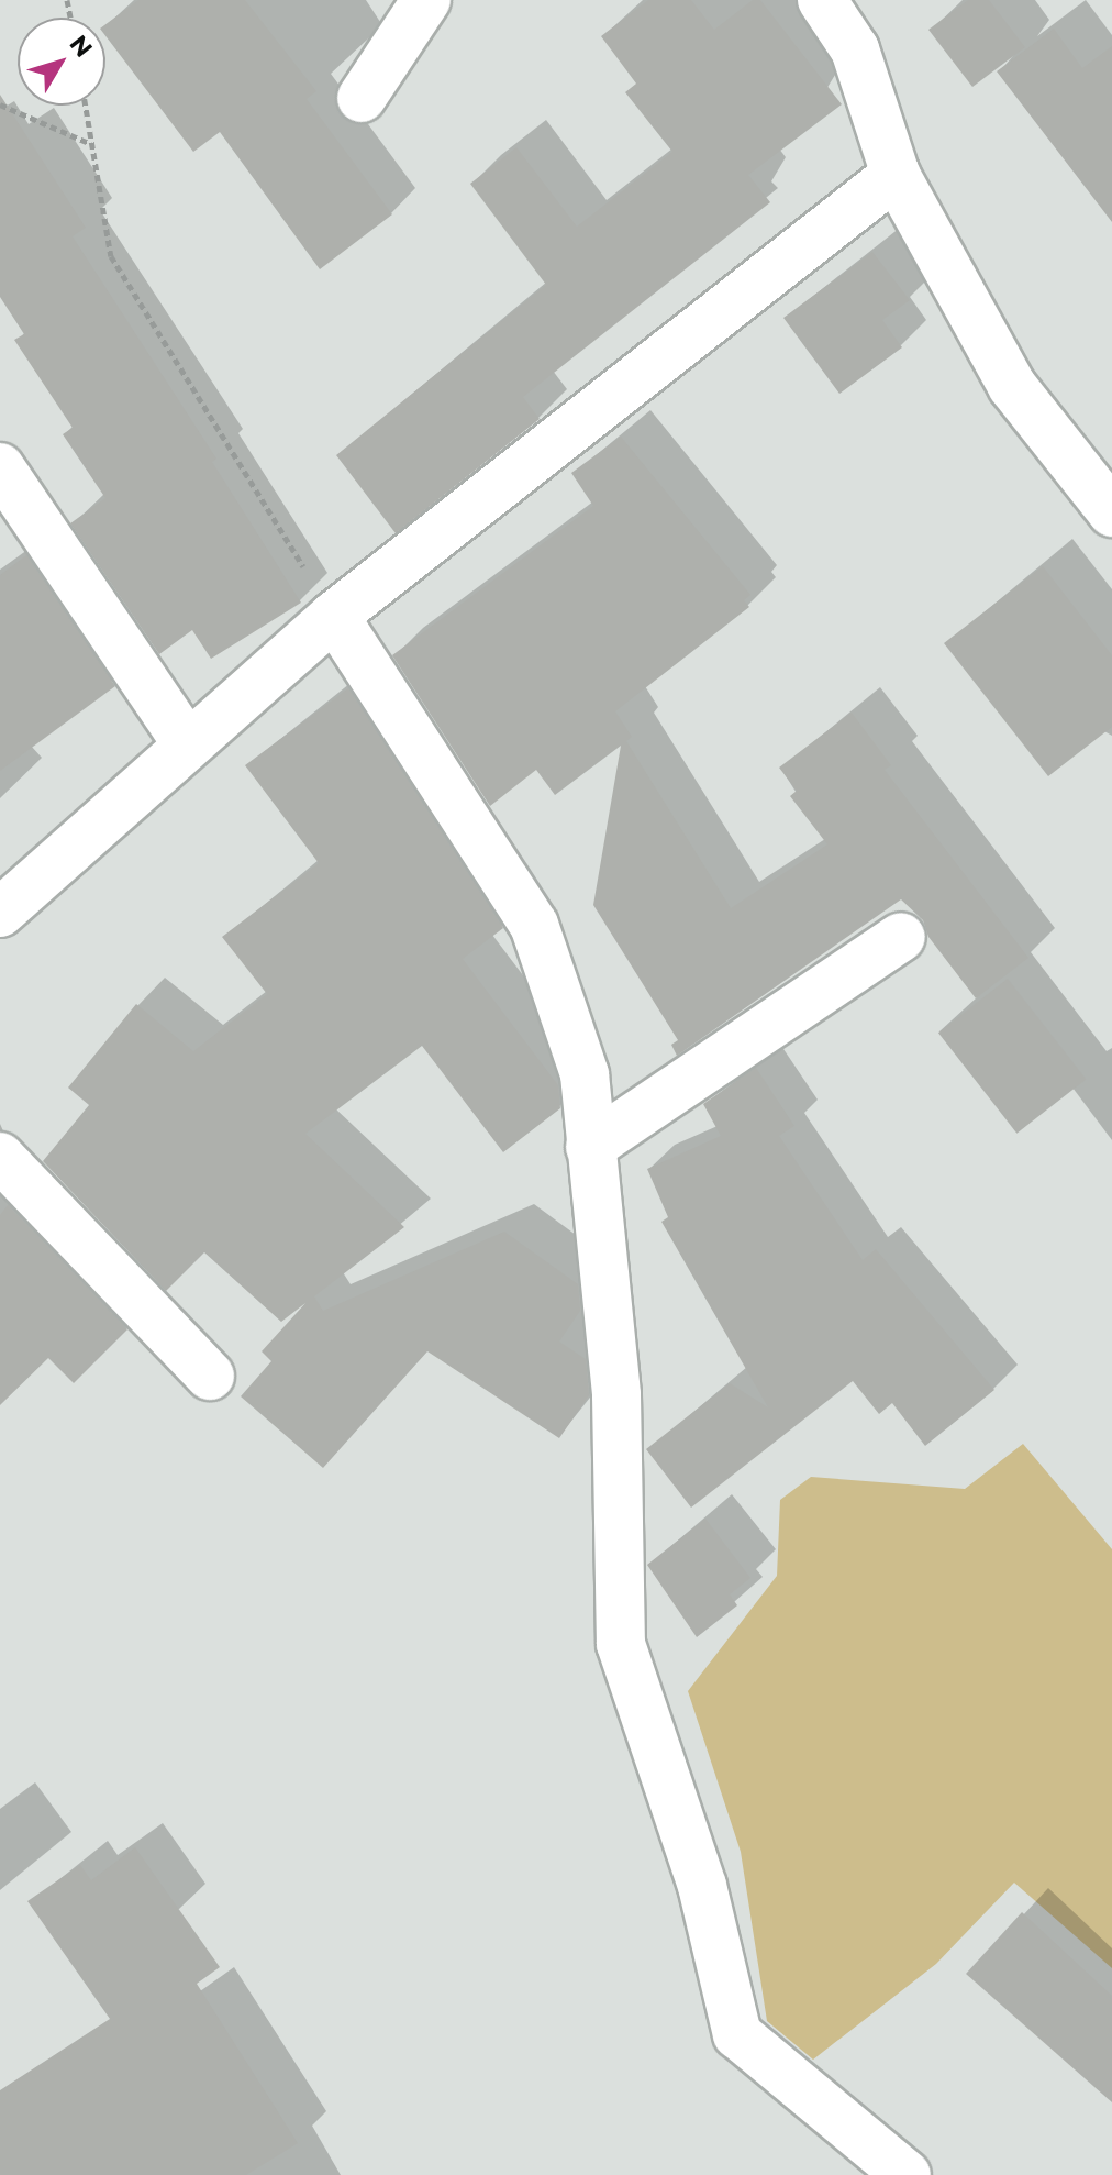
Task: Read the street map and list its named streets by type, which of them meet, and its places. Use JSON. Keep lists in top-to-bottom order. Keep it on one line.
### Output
{"north":"top right"}
